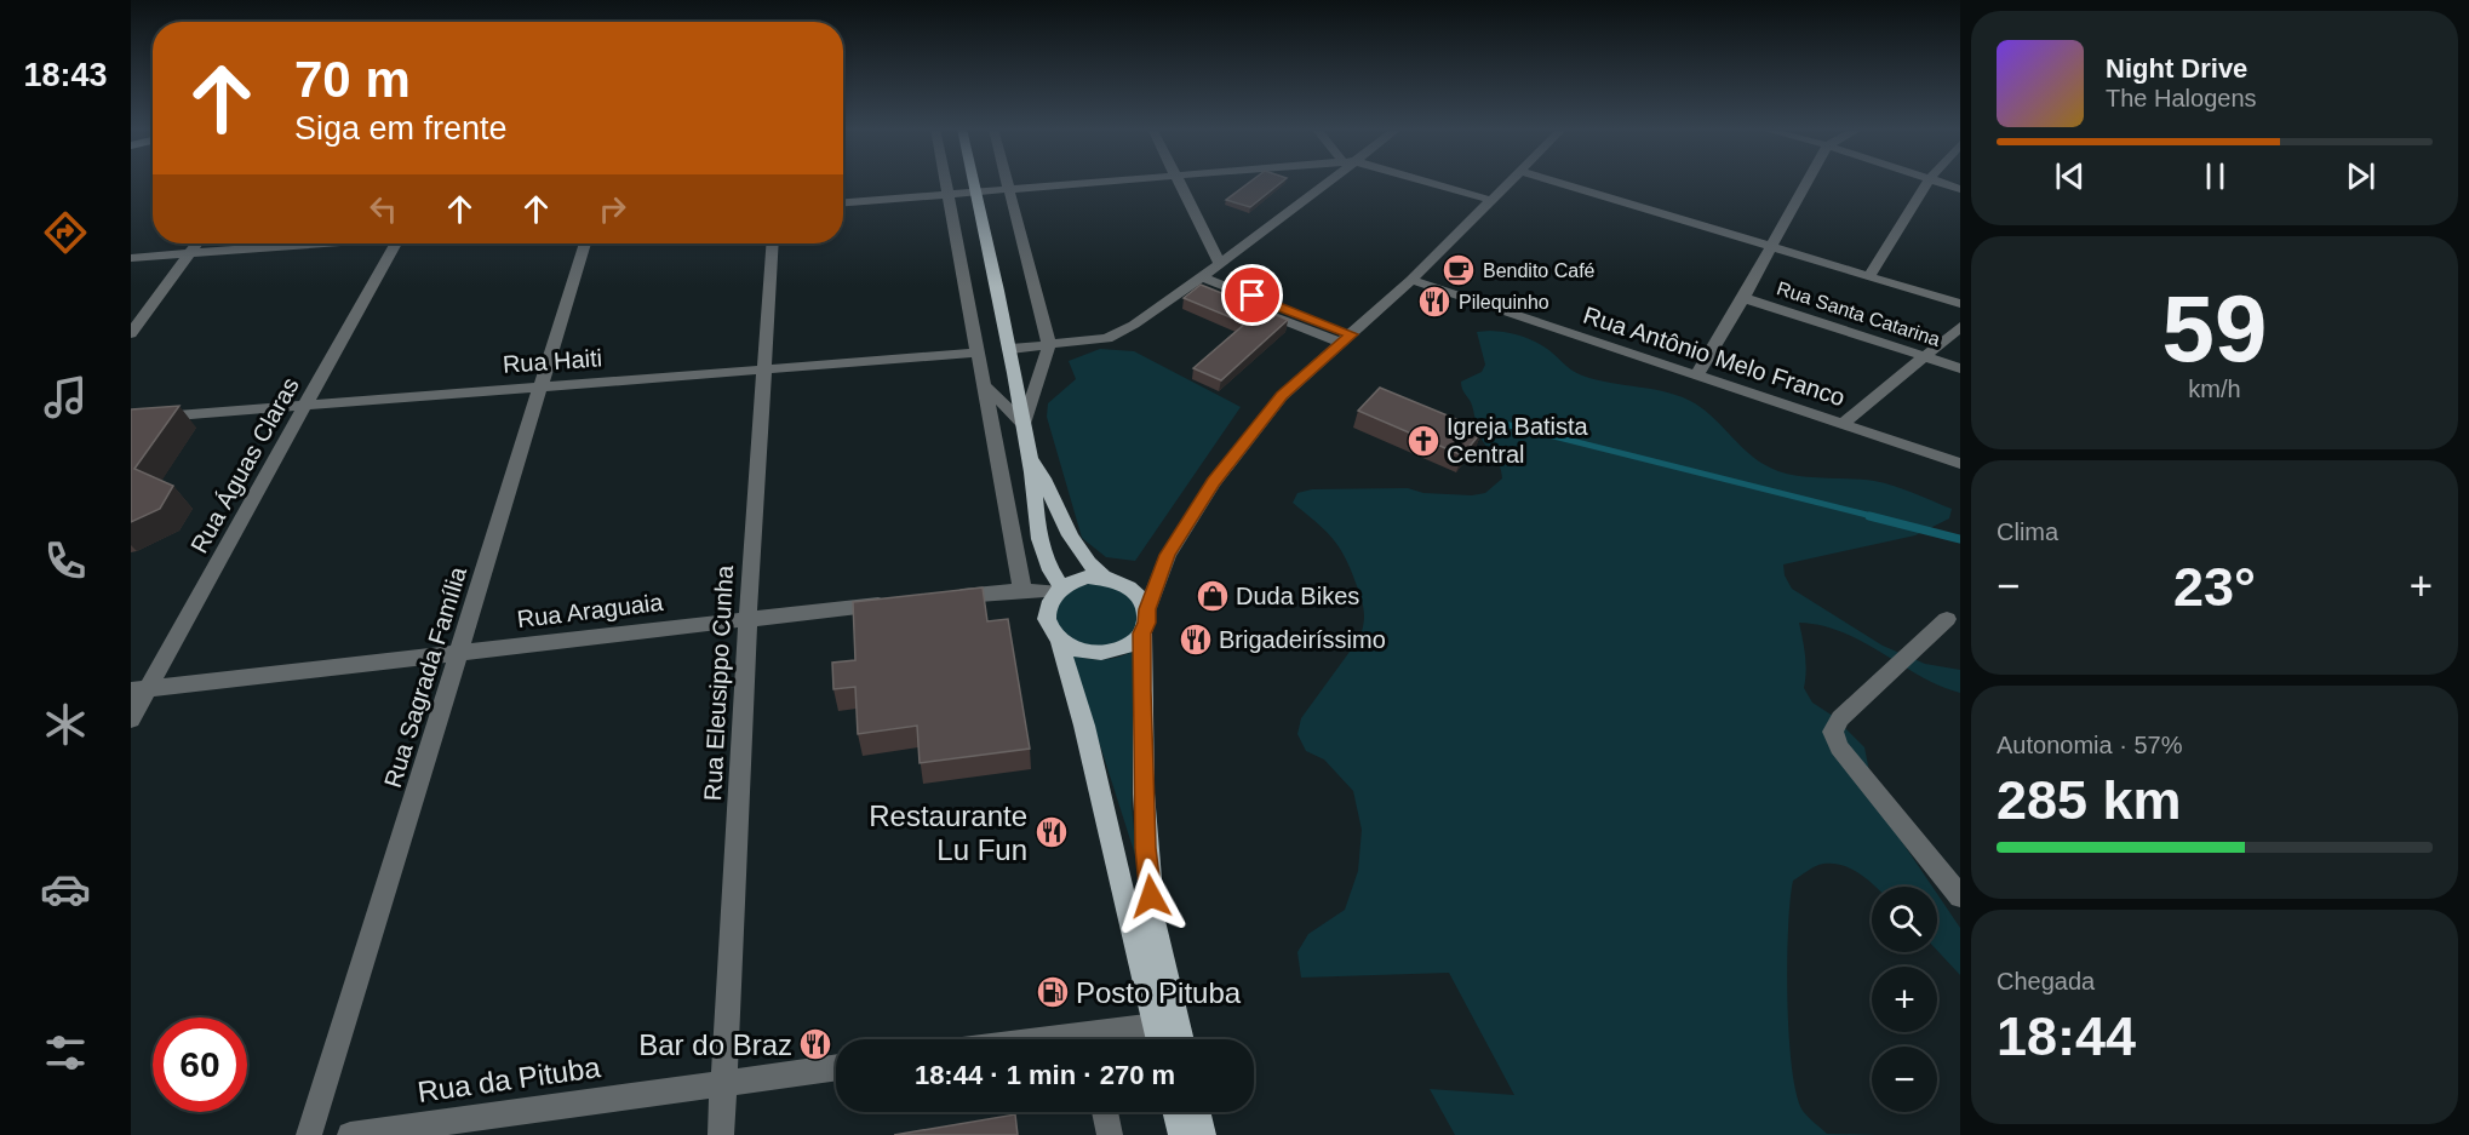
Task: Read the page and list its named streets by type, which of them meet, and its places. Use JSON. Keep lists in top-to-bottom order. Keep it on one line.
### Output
{"streets":{"street":["Rua Santa Catarina","Rua Antônio Melo Franco","Rua Haiti","Rua Águas Claras","Rua Araguaia","Rua Sagrada Família","Rua Eleusippo Cunha","Rua da Pituba"]},"crossings":[["Rua Haiti","Rua Águas Claras"],["Rua Haiti","Rua Sagrada Família"],["Rua Haiti","Rua Eleusippo Cunha"],["Rua Águas Claras","Rua Araguaia"],["Rua Araguaia","Rua Sagrada Família"],["Rua Araguaia","Rua Eleusippo Cunha"],["Rua Eleusippo Cunha","Rua da Pituba"]],"places":{"cafe":["Bendito Café"],"restaurant":["Pilequinho","Brigadeiríssimo","Restaurante Lu Fun","Bar do Braz"],"church":["Igreja Batista Central"],"shop":["Duda Bikes"],"fuel station":["Posto Pituba"]},"page":{"tabs":"18:43","turn":["70 m","Siga em frente"],"song":["Night Drive","The Halogens"],"tile":[["59","km/h"],"Clima",["Autonomia · 57%","285 km"],["Chegada","18:44"]],"heat":["−","23°","+"],"map_buttons":["+","−"],"limit":"60","trip":"18:44 · 1 min · 270 m"}}
